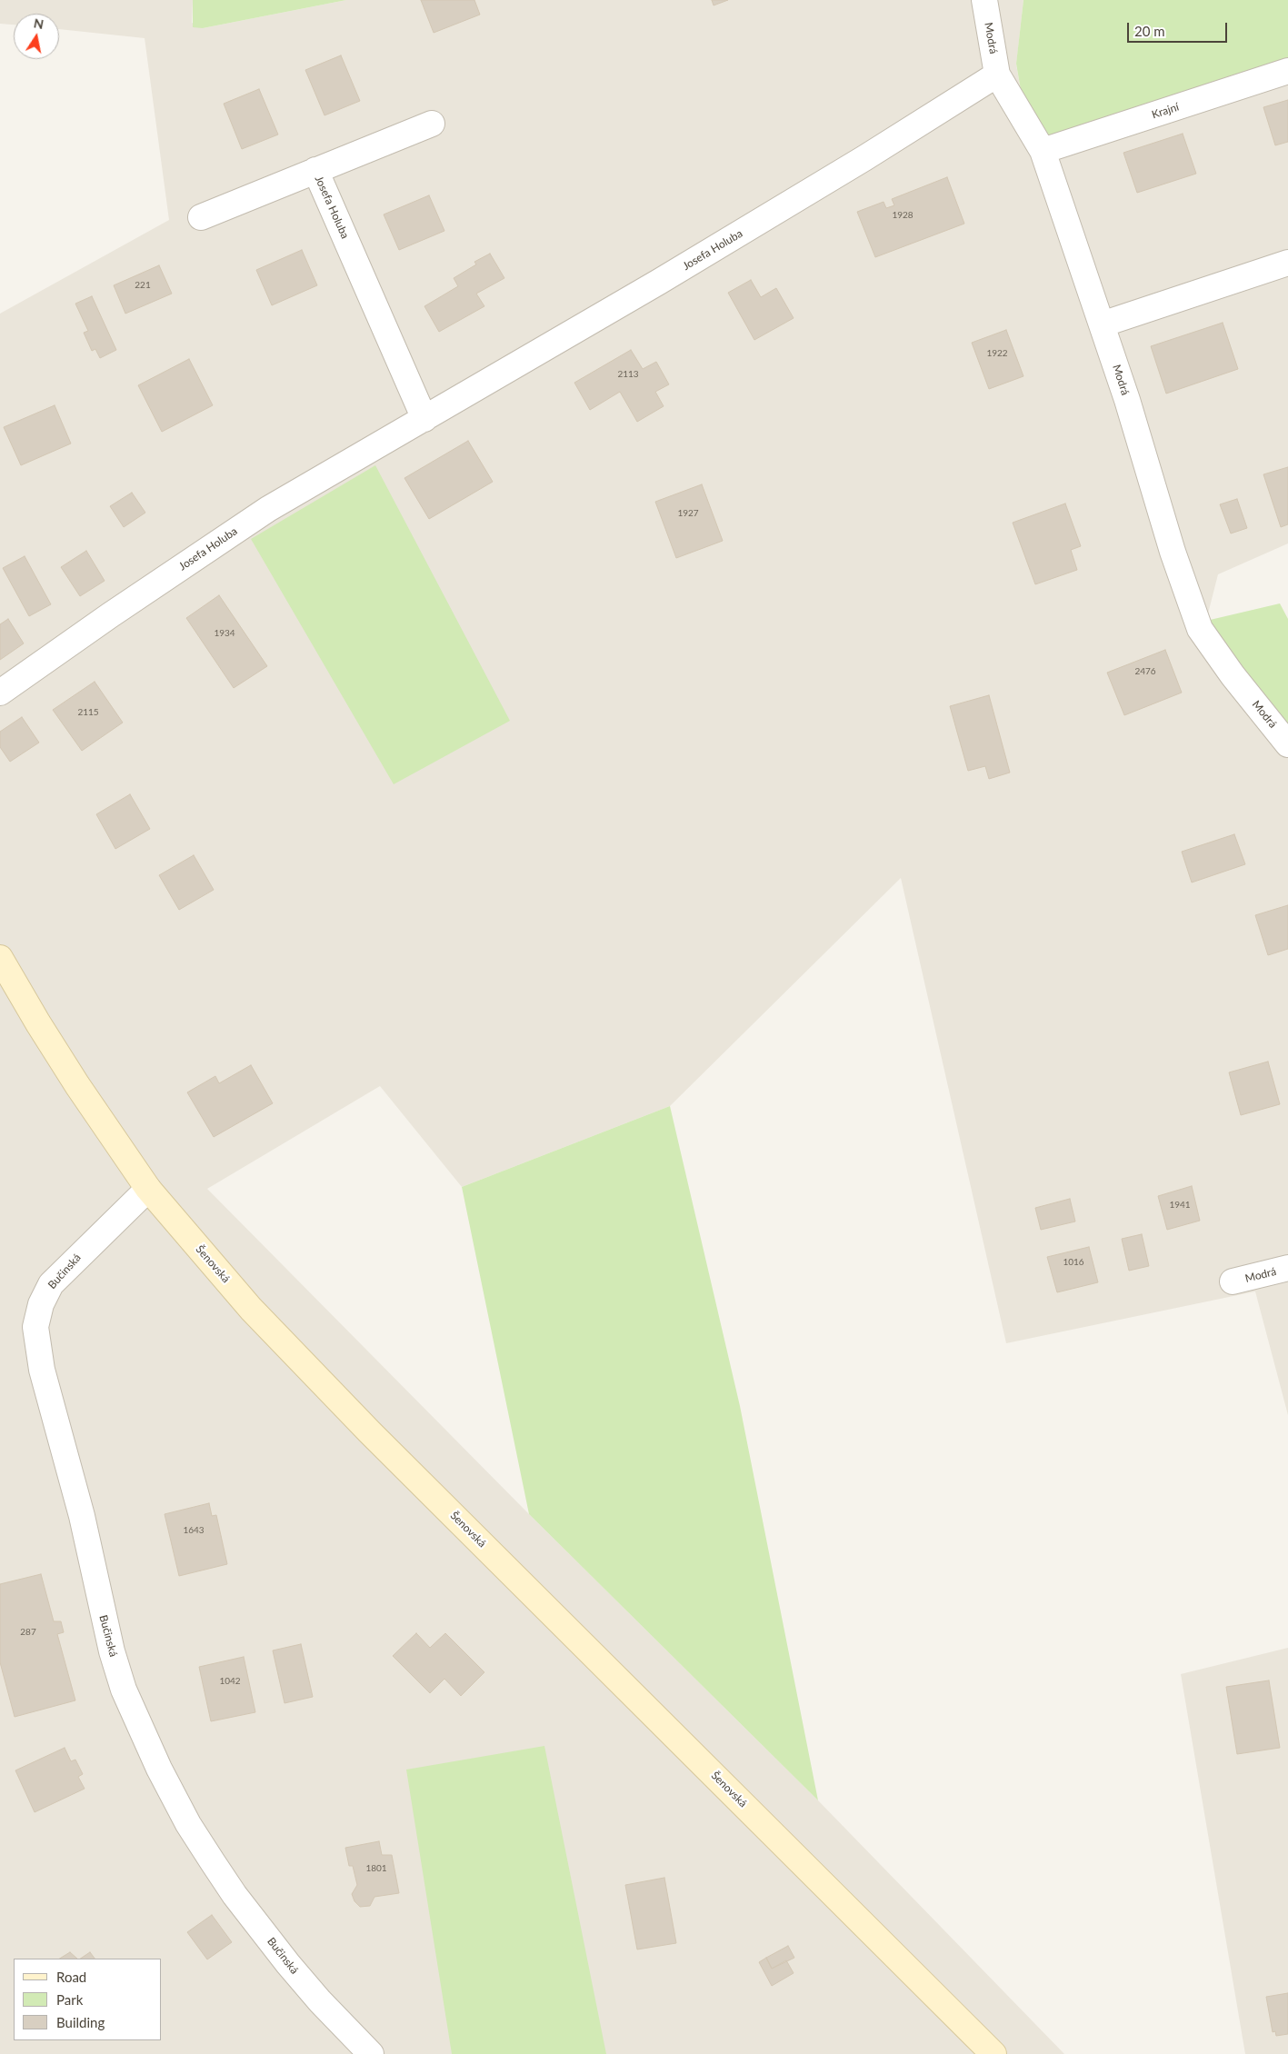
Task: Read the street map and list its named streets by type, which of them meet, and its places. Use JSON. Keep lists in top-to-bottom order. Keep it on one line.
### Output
{"streets":{"main road":["Šenovská"],"street":["Modrá","Krajní","Josefa Holuba","Bučinská"]},"crossings":[["Modrá","Krajní"],["Modrá","Josefa Holuba"],["Šenovská","Bučinská"]],"house_numbers":["1928","221","1922","2113","1927","1934","2476","2115","1941","1016","1643","287","1042","1801"],"legend":["Road","Park","Building"],"scale_bar":"20 m","north":"top"}
